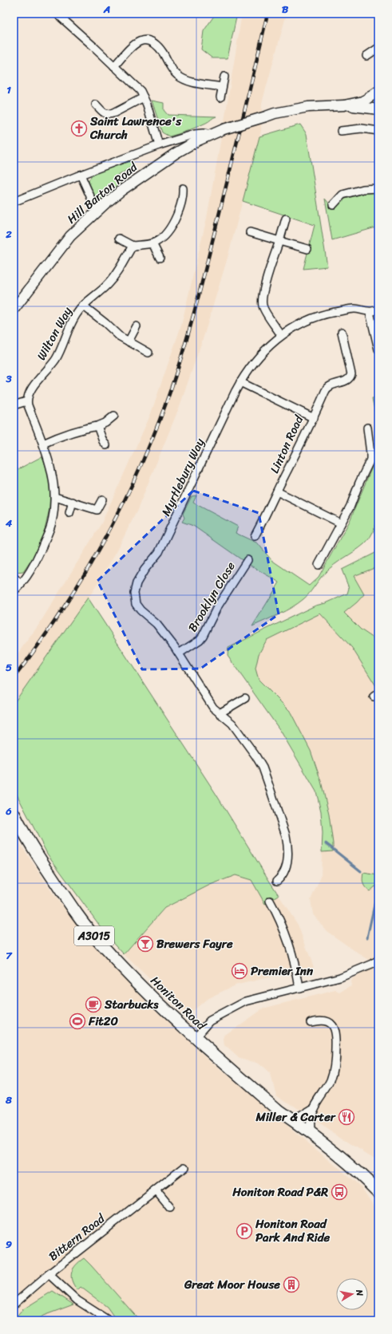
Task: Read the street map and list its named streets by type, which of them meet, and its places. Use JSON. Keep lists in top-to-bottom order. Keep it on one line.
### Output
{"streets":{"main road":["Hill Barton Road","A3015","Honiton Road"],"street":["Wilton Way","Linton Road","Myrtlebury Way","Brooklyn Close","Bittern Road"]},"crossings":[["Linton Road","Myrtlebury Way"],["Myrtlebury Way","Brooklyn Close"]],"places":{"church":["Saint Lawrence's Church"],"bar":["Brewers Fayre"],"hotel":["Premier Inn"],"cafe":["Starbucks"],"sports":["Fit20"],"restaurant":["Miller & Carter"],"bus stop":["Honiton Road P&R"],"parking":["Honiton Road Park And Ride"],"building":["Great Moor House"]},"north":"right","grid":{"columns":["A","B"],"rows":["1","2","3","4","5","6","7","8","9"]}}
